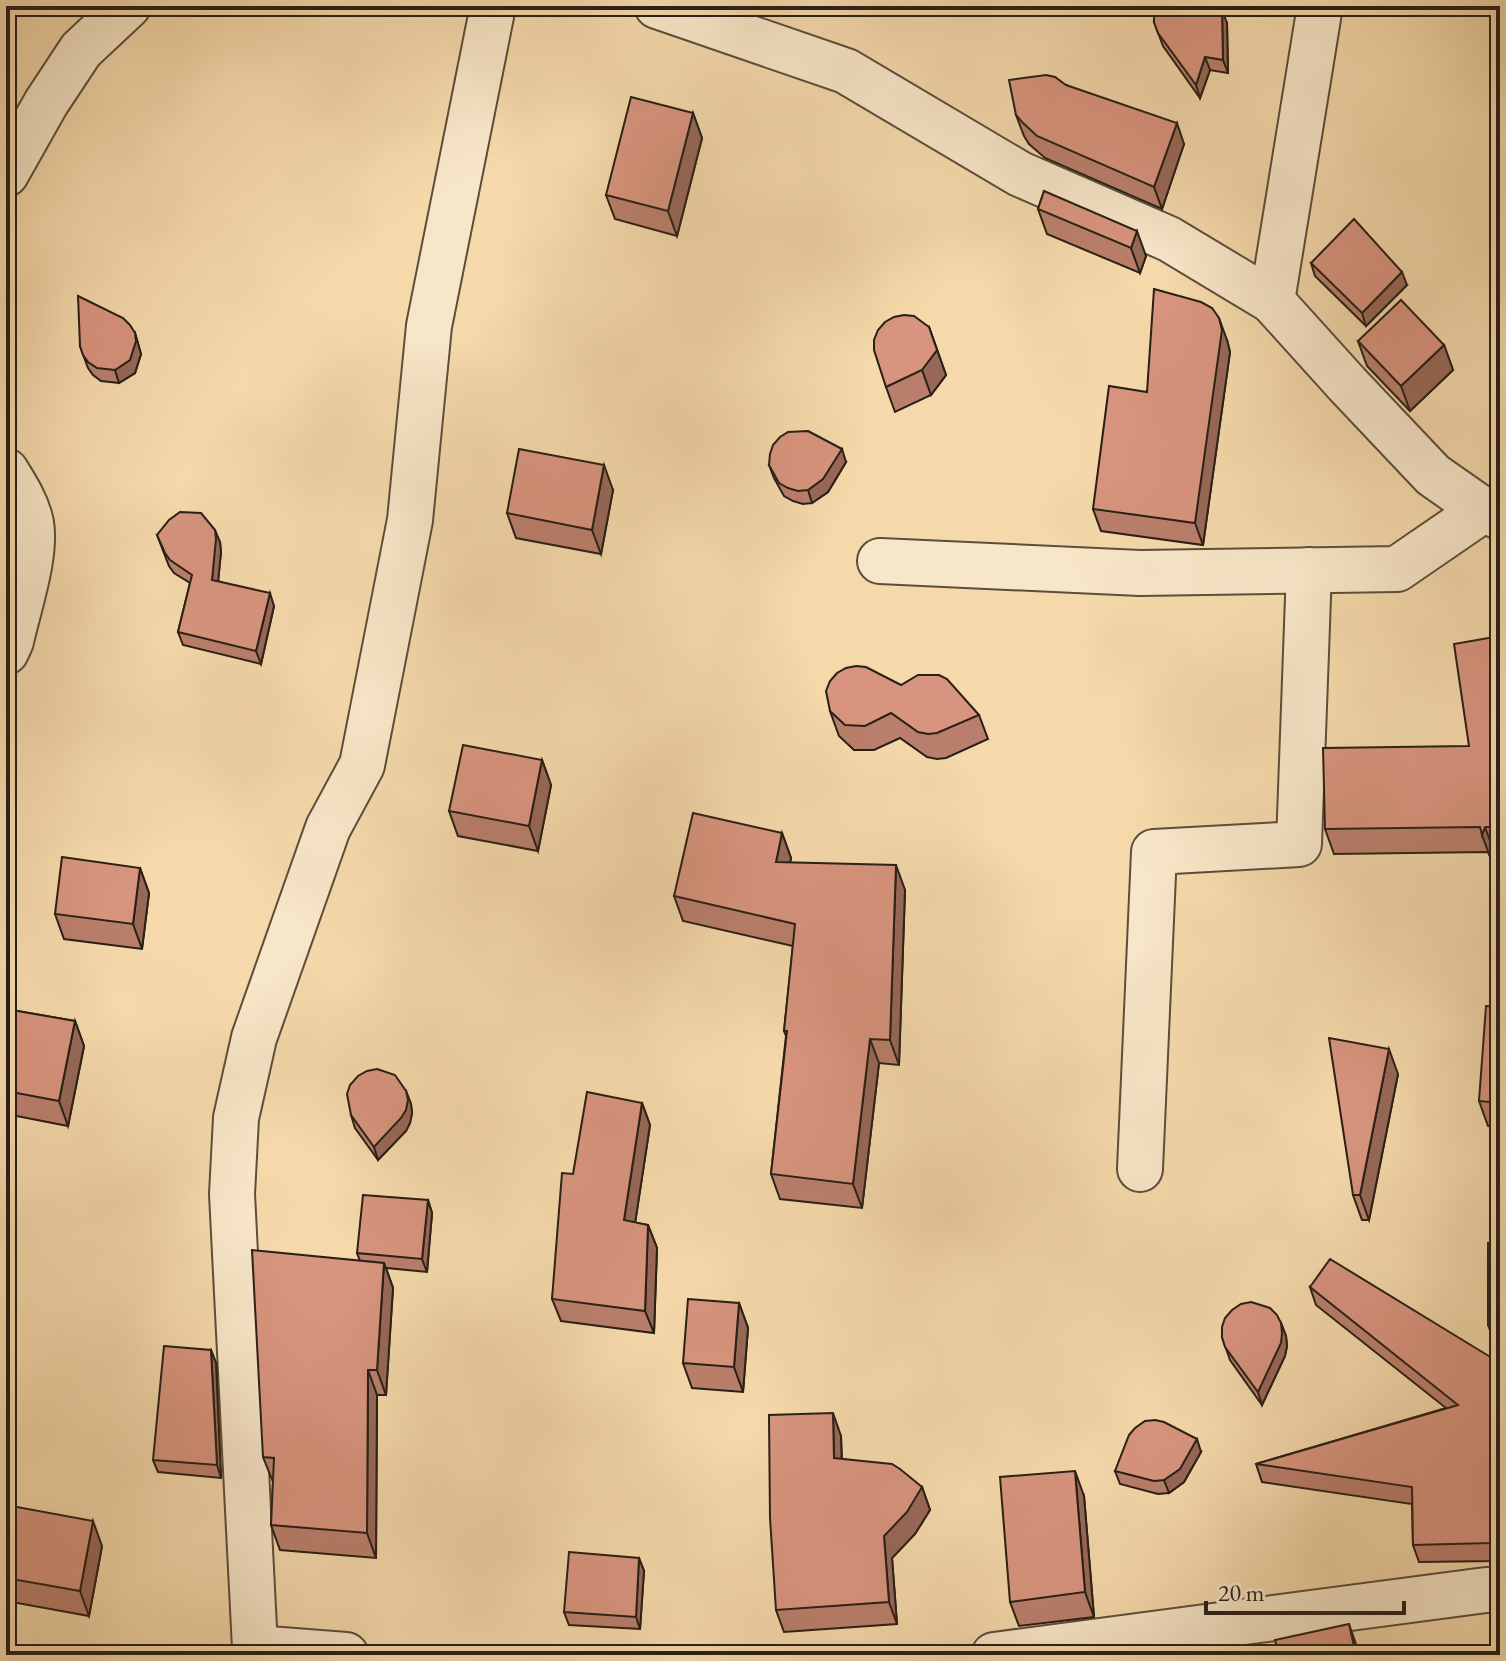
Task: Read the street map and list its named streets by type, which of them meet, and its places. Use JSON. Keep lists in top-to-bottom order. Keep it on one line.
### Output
{"scale_bar":"20 m"}
